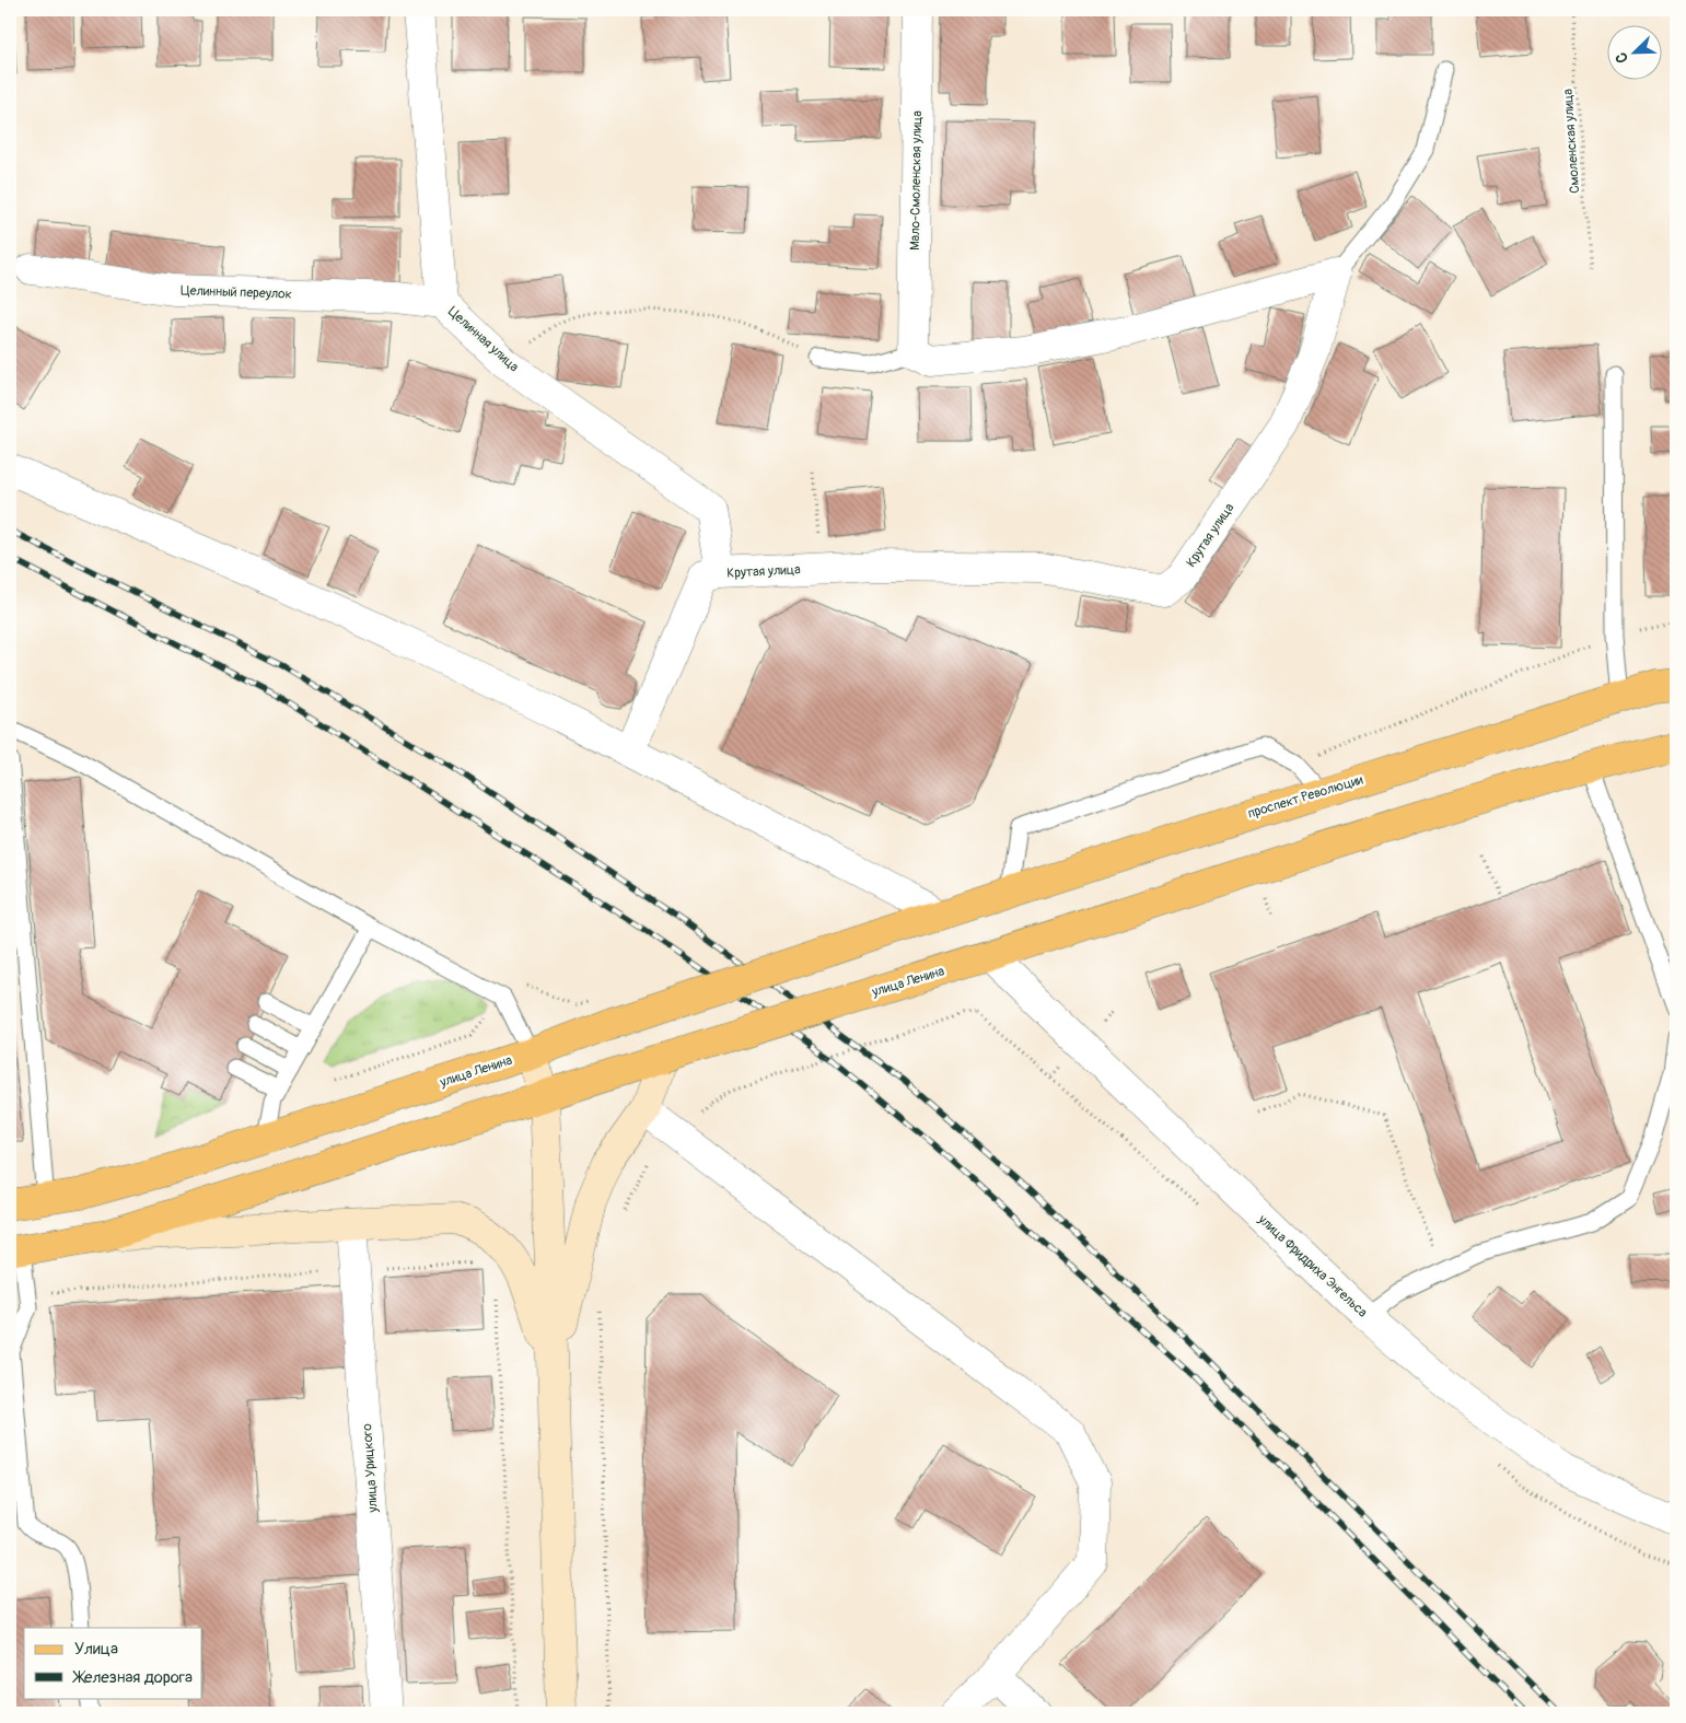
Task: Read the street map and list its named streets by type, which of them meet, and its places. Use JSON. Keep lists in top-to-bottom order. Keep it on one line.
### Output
{"streets":{"main road":["проспект Революции","улица Ленина"],"street":["Мало-Смоленская улица","Целинный переулок","Целинная улица","Крутая улица","улица Фридриха Энгельса","улица Урицкого"],"path":["Смоленская улица"]},"crossings":[["Целинный переулок","Целинная улица"],["Целинная улица","Крутая улица"],["проспект Революции","улица Ленина"],["улица Ленина","улица Фридриха Энгельса"],["улица Ленина","улица Урицкого"]],"legend":["Улица","Железная дорога"],"north":"bottom left"}
